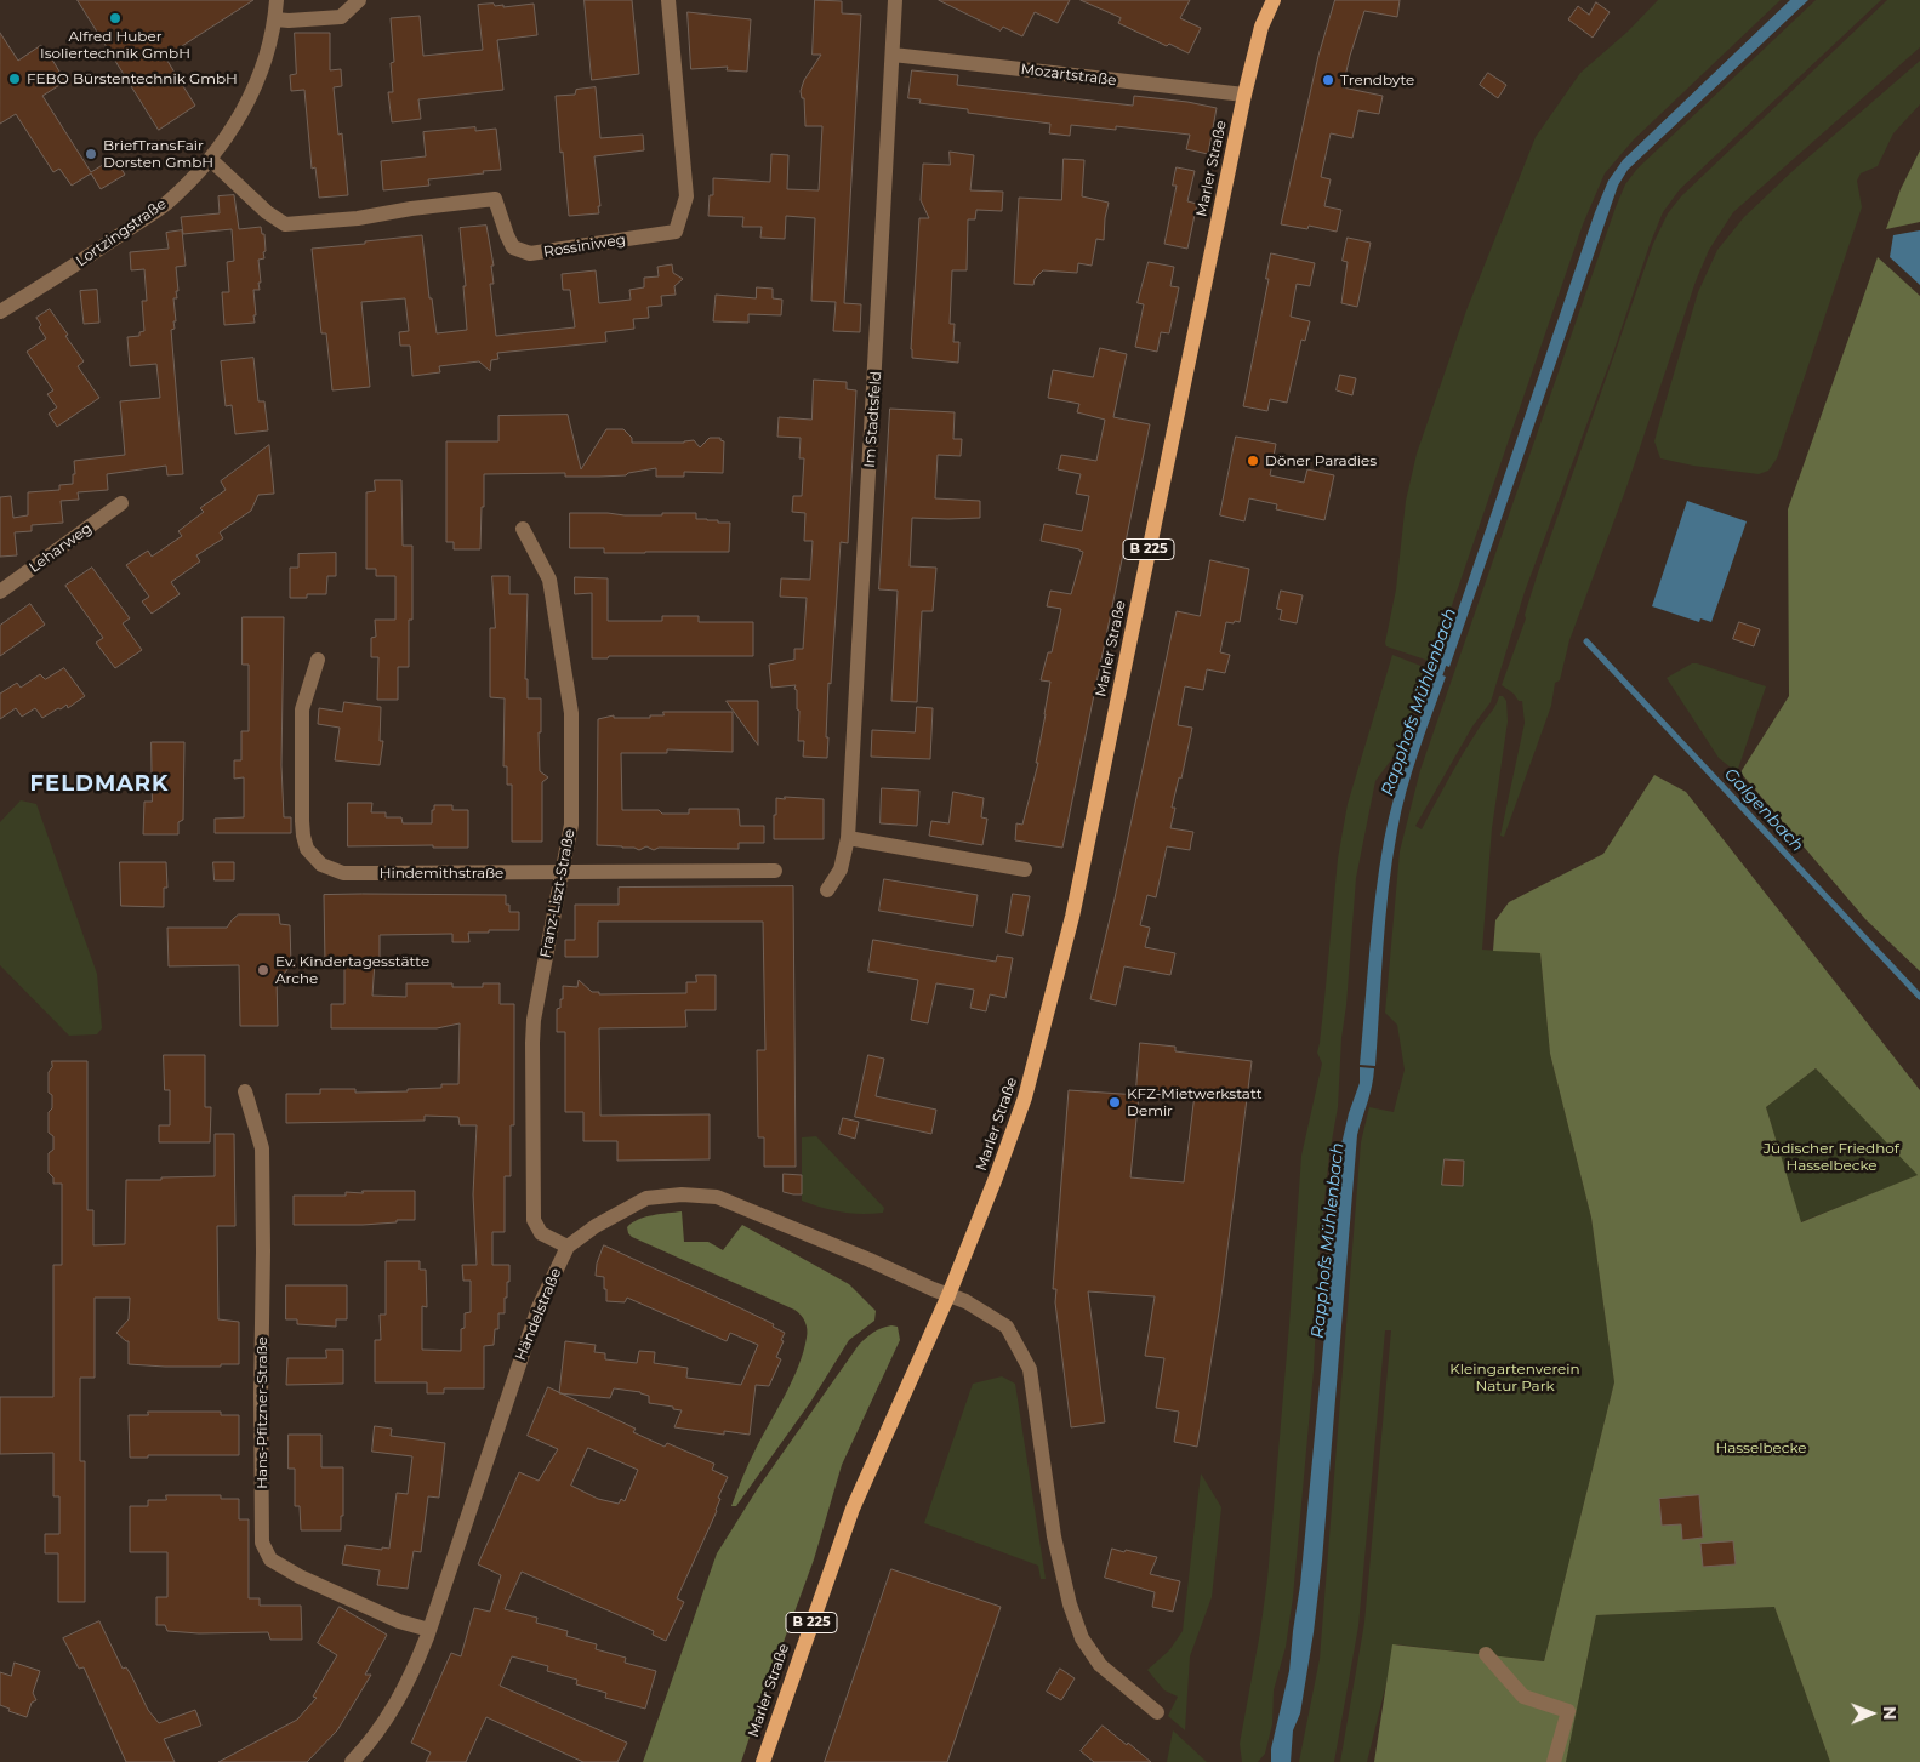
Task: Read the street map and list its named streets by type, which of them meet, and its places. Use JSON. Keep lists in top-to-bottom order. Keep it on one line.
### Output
{"streets":{"main road":["Marler Straße","B 225"],"street":["Mozartstraße","Lortzingstraße","Rossiniweg","Im Stadtsfeld","Leharweg","Hindemithstraße","Franz-Liszt-Straße","Händelstraße","Hans-Pfitzner-Straße"]},"crossings":[["Mozartstraße","Marler Straße"],["Mozartstraße","Im Stadtsfeld"],["Marler Straße","Händelstraße"],["Lortzingstraße","Rossiniweg"],["Hindemithstraße","Franz-Liszt-Straße"],["Franz-Liszt-Straße","Händelstraße"],["Händelstraße","Hans-Pfitzner-Straße"]],"districts":["FELDMARK"],"water":["Rapphofs Mühlenbach","Galgenbach"],"parks":["Jüdischer Friedhof Hasselbecke","Kleingartenverein Natur Park","Hasselbecke"],"places":["Alfred Huber Isoliertechnik GmbH","FEBO Bürstentechnik GmbH","Trendbyte","BriefTransFair Dorsten GmbH","Döner Paradies","Ev. Kindertagesstätte Arche","KFZ-Mietwerkstatt Demir"],"north":"right"}
